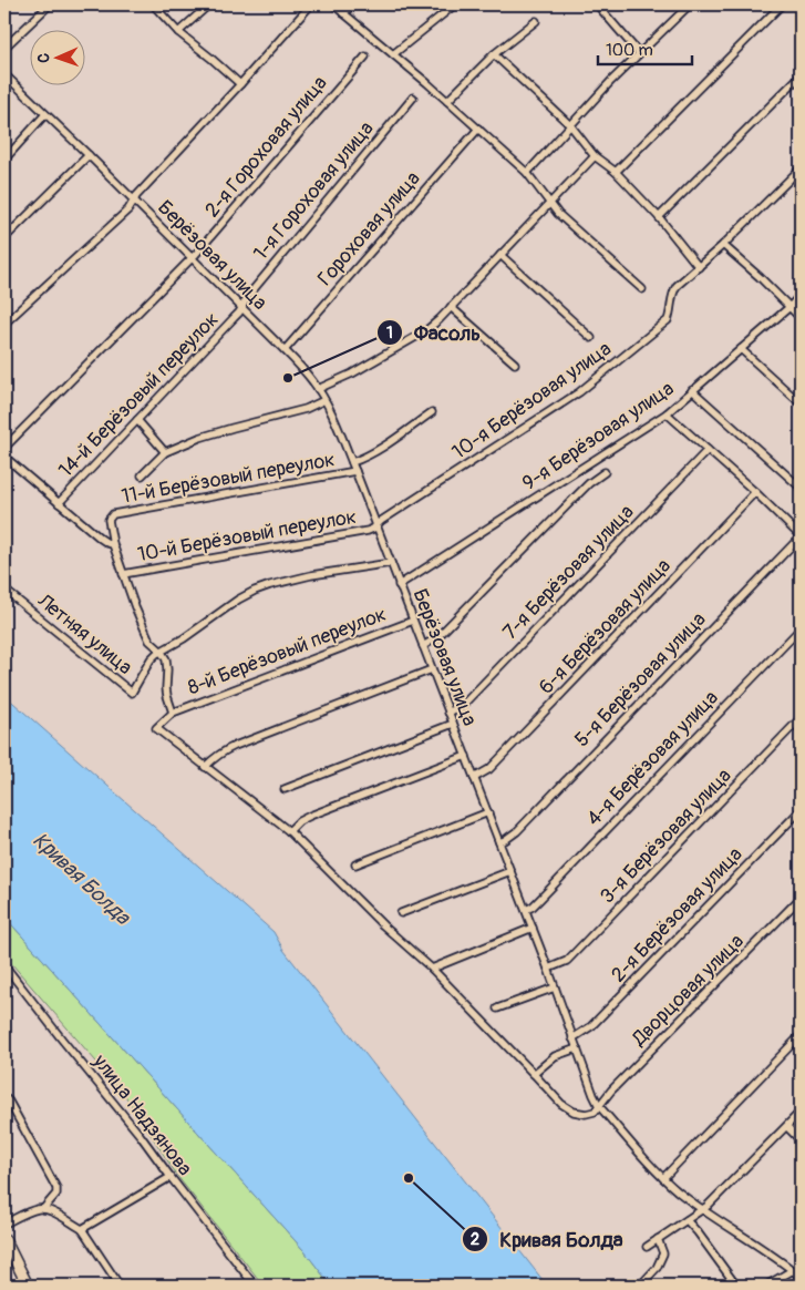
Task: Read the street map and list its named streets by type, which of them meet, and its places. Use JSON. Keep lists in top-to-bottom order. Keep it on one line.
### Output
{"streets":{"street":["2-я Гороховая улица","1-я Гороховая улица","Гороховая улица","Берёзовая улица","14-й Берёзовый переулок","10-я Берёзовая улица","9-я Берёзовая улица","11-й Берёзовый переулок","10-й Берёзовый переулок","7-я Берёзовая улица","6-я Берёзовая улица","Летняя улица","8-й Берёзовый переулок","5-я Берёзовая улица","4-я Берёзовая улица","3-я Берёзовая улица","2-я Берёзовая улица","Дворцовая улица","улица Надзянова"]},"crossings":[["2-я Гороховая улица","Берёзовая улица"],["1-я Гороховая улица","Берёзовая улица"],["1-я Гороховая улица","14-й Берёзовый переулок"],["Гороховая улица","Берёзовая улица"],["Берёзовая улица","14-й Берёзовый переулок"],["Берёзовая улица","10-я Берёзовая улица"],["Берёзовая улица","9-я Берёзовая улица"],["Берёзовая улица","11-й Берёзовый переулок"],["Берёзовая улица","10-й Берёзовый переулок"],["Берёзовая улица","7-я Берёзовая улица"],["Берёзовая улица","6-я Берёзовая улица"],["Берёзовая улица","8-й Берёзовый переулок"],["Берёзовая улица","5-я Берёзовая улица"],["Берёзовая улица","4-я Берёзовая улица"],["Берёзовая улица","3-я Берёзовая улица"],["Берёзовая улица","2-я Берёзовая улица"],["Берёзовая улица","Дворцовая улица"],["10-я Берёзовая улица","10-й Берёзовый переулок"]],"water":["Кривая Болда"],"places":["Фасоль","Кривая Болда"],"scale_bar":"100 m","north":"left"}
